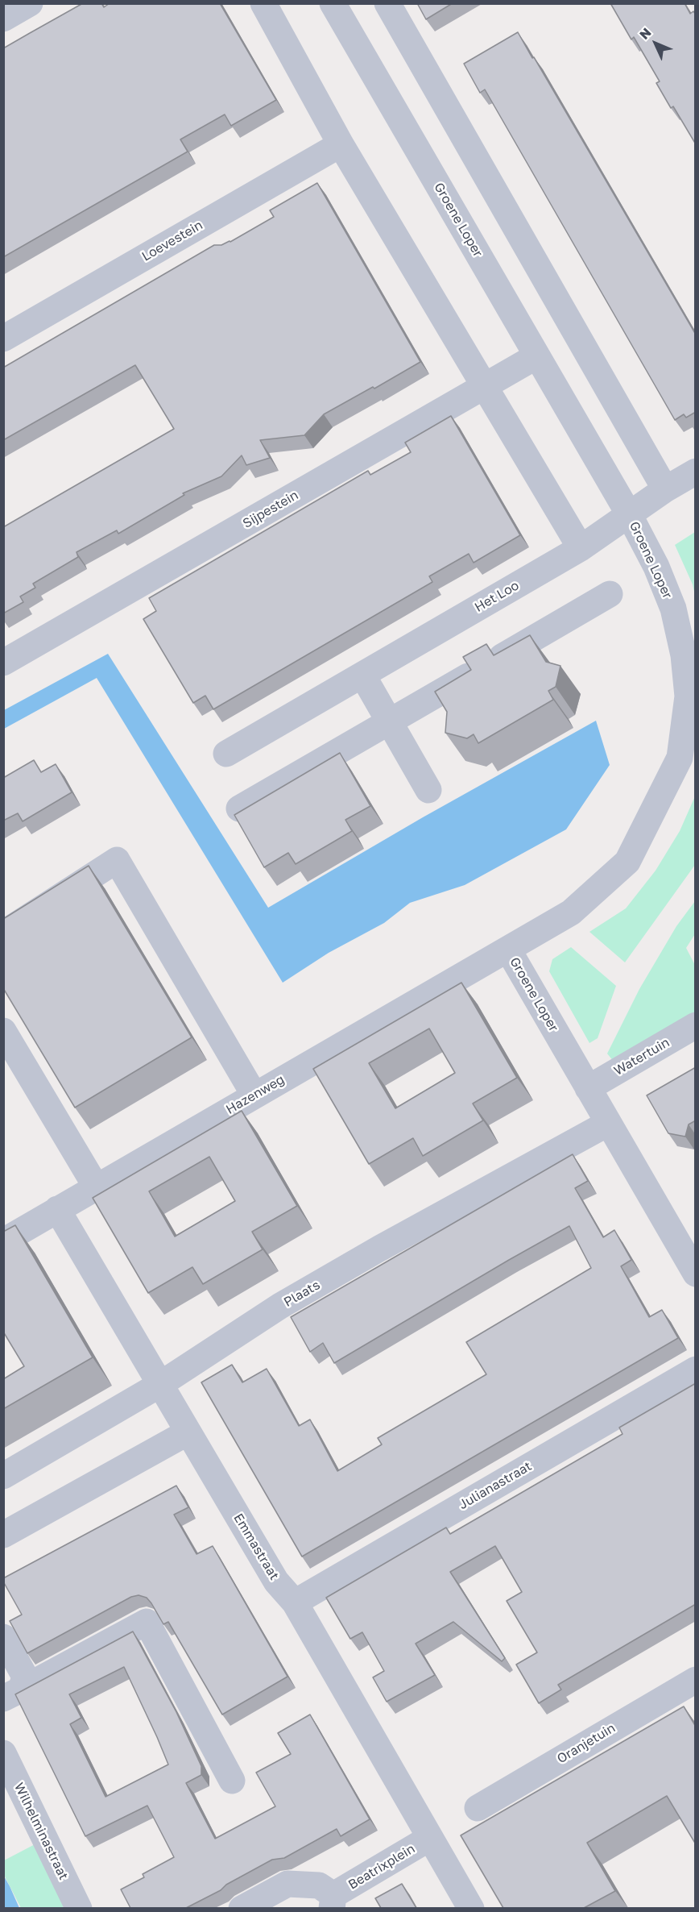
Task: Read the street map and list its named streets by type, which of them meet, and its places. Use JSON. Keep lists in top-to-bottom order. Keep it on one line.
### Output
{"streets":{"street":["Groene Loper","Loevestein","Sijpestein","Het Loo","Watertuin","Hazenweg","Plaats","Julianastraat","Emmastraat","Oranjetuin","Wilhelminastraat","Beatrixplein"]},"crossings":[["Groene Loper","Sijpestein"],["Groene Loper","Het Loo"],["Groene Loper","Watertuin"],["Groene Loper","Hazenweg"],["Groene Loper","Plaats"],["Hazenweg","Emmastraat"],["Plaats","Emmastraat"],["Julianastraat","Emmastraat"],["Emmastraat","Beatrixplein"]],"north":"top left"}
